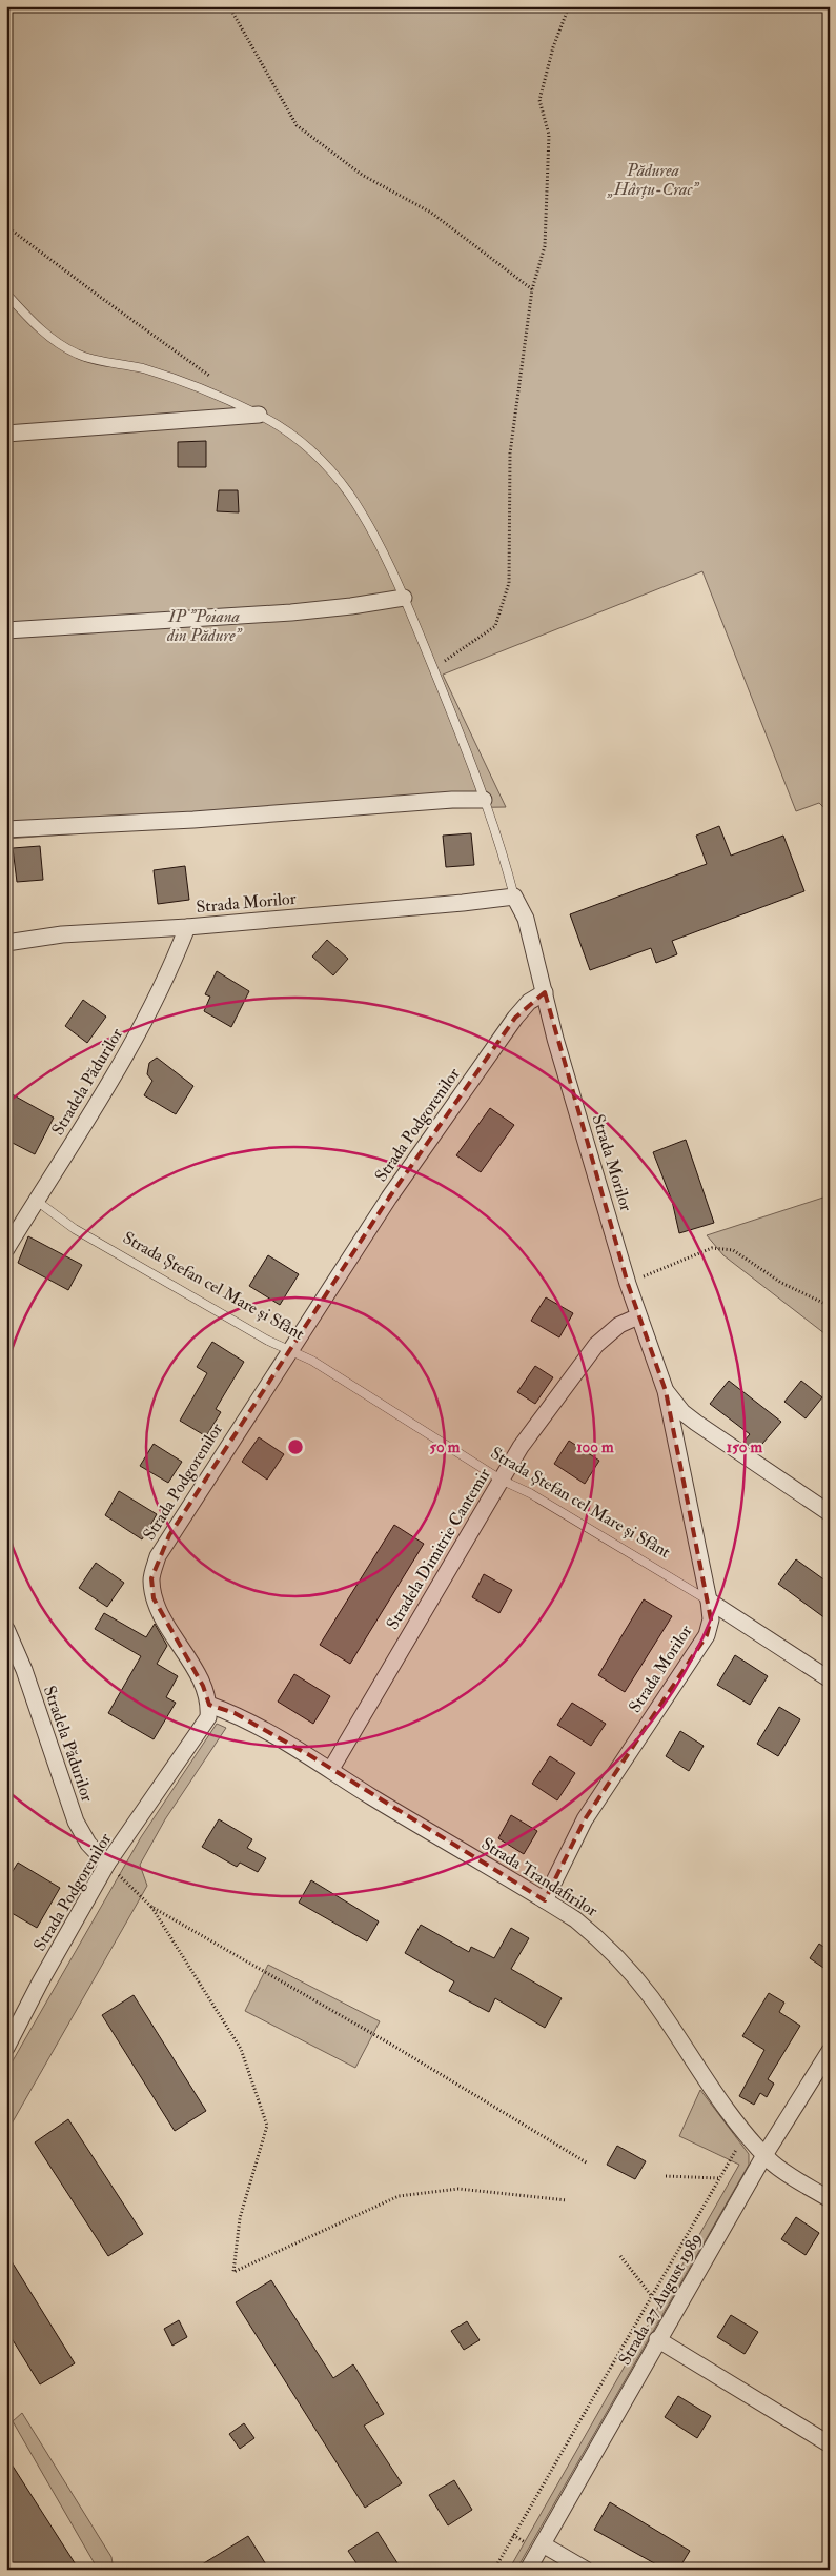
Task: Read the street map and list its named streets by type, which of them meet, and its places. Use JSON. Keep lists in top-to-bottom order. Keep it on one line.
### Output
{"streets":{"street":["Strada Morilor","Stradela Pădurilor","Strada Podgorenilor","Strada Ștefan cel Mare și Sfânt","Stradela Dimitrie Cantemir","Strada Trandafirilor","Strada 27 August 1989"]},"crossings":[["Strada Morilor","Stradela Pădurilor"],["Strada Morilor","Strada Podgorenilor"],["Strada Morilor","Strada Ștefan cel Mare și Sfânt"],["Strada Morilor","Stradela Dimitrie Cantemir"],["Strada Morilor","Strada Trandafirilor"],["Stradela Pădurilor","Strada Podgorenilor"],["Stradela Pădurilor","Strada Ștefan cel Mare și Sfânt"],["Strada Podgorenilor","Strada Ștefan cel Mare și Sfânt"],["Strada Podgorenilor","Strada Trandafirilor"],["Strada Ștefan cel Mare și Sfânt","Stradela Dimitrie Cantemir"],["Stradela Dimitrie Cantemir","Strada Trandafirilor"],["Strada Trandafirilor","Strada 27 August 1989"]],"parks":["Pădurea „Hârțu-Crac”","IP \"Poiana din Pădure\""],"rings":["50 m","100 m","150 m"]}
